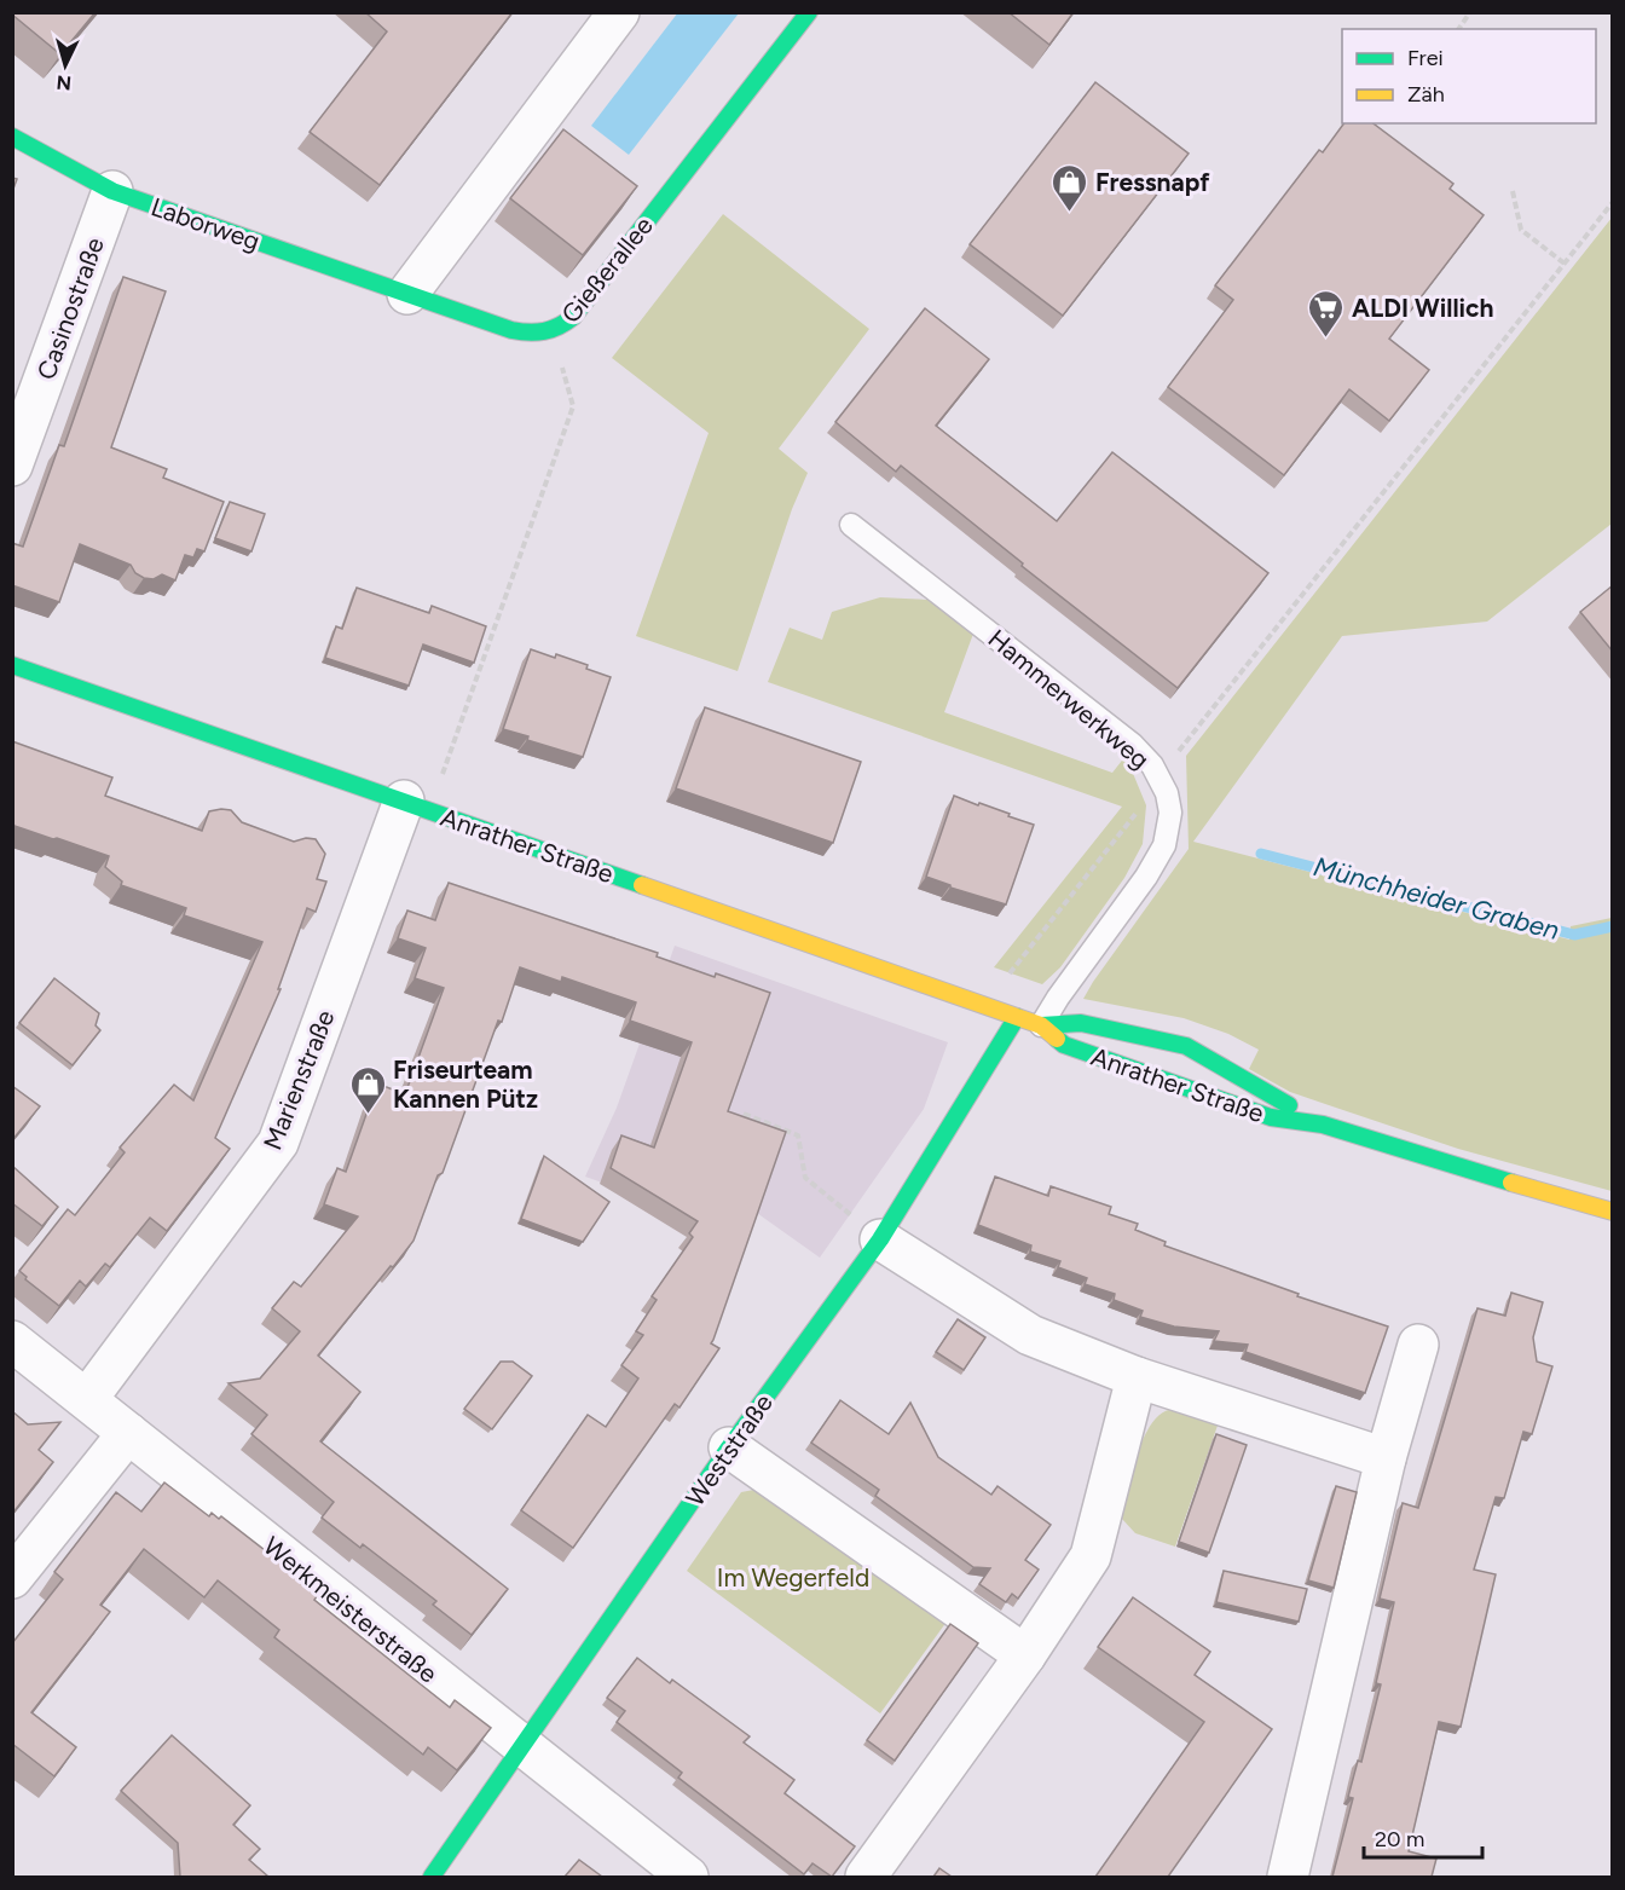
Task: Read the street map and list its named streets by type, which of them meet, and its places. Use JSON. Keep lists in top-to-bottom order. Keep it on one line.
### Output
{"streets":{"street":["Laborweg","Gießerallee","Casinostraße","Anrather Straße","Marienstraße","Weststraße","Werkmeisterstraße"],"lane":["Hammerwerkweg"]},"crossings":[["Laborweg","Gießerallee"],["Laborweg","Casinostraße"],["Hammerwerkweg","Anrather Straße"],["Anrather Straße","Marienstraße"],["Anrather Straße","Weststraße"],["Marienstraße","Werkmeisterstraße"],["Weststraße","Werkmeisterstraße"]],"water":["Münchheider Graben"],"parks":["Im Wegerfeld"],"places":{"shop":["Fressnapf","Friseurteam Kannen Pütz"],"supermarket":["ALDI Willich"]},"legend":["Frei","Zäh"],"scale_bar":"20 m","north":"bottom"}
